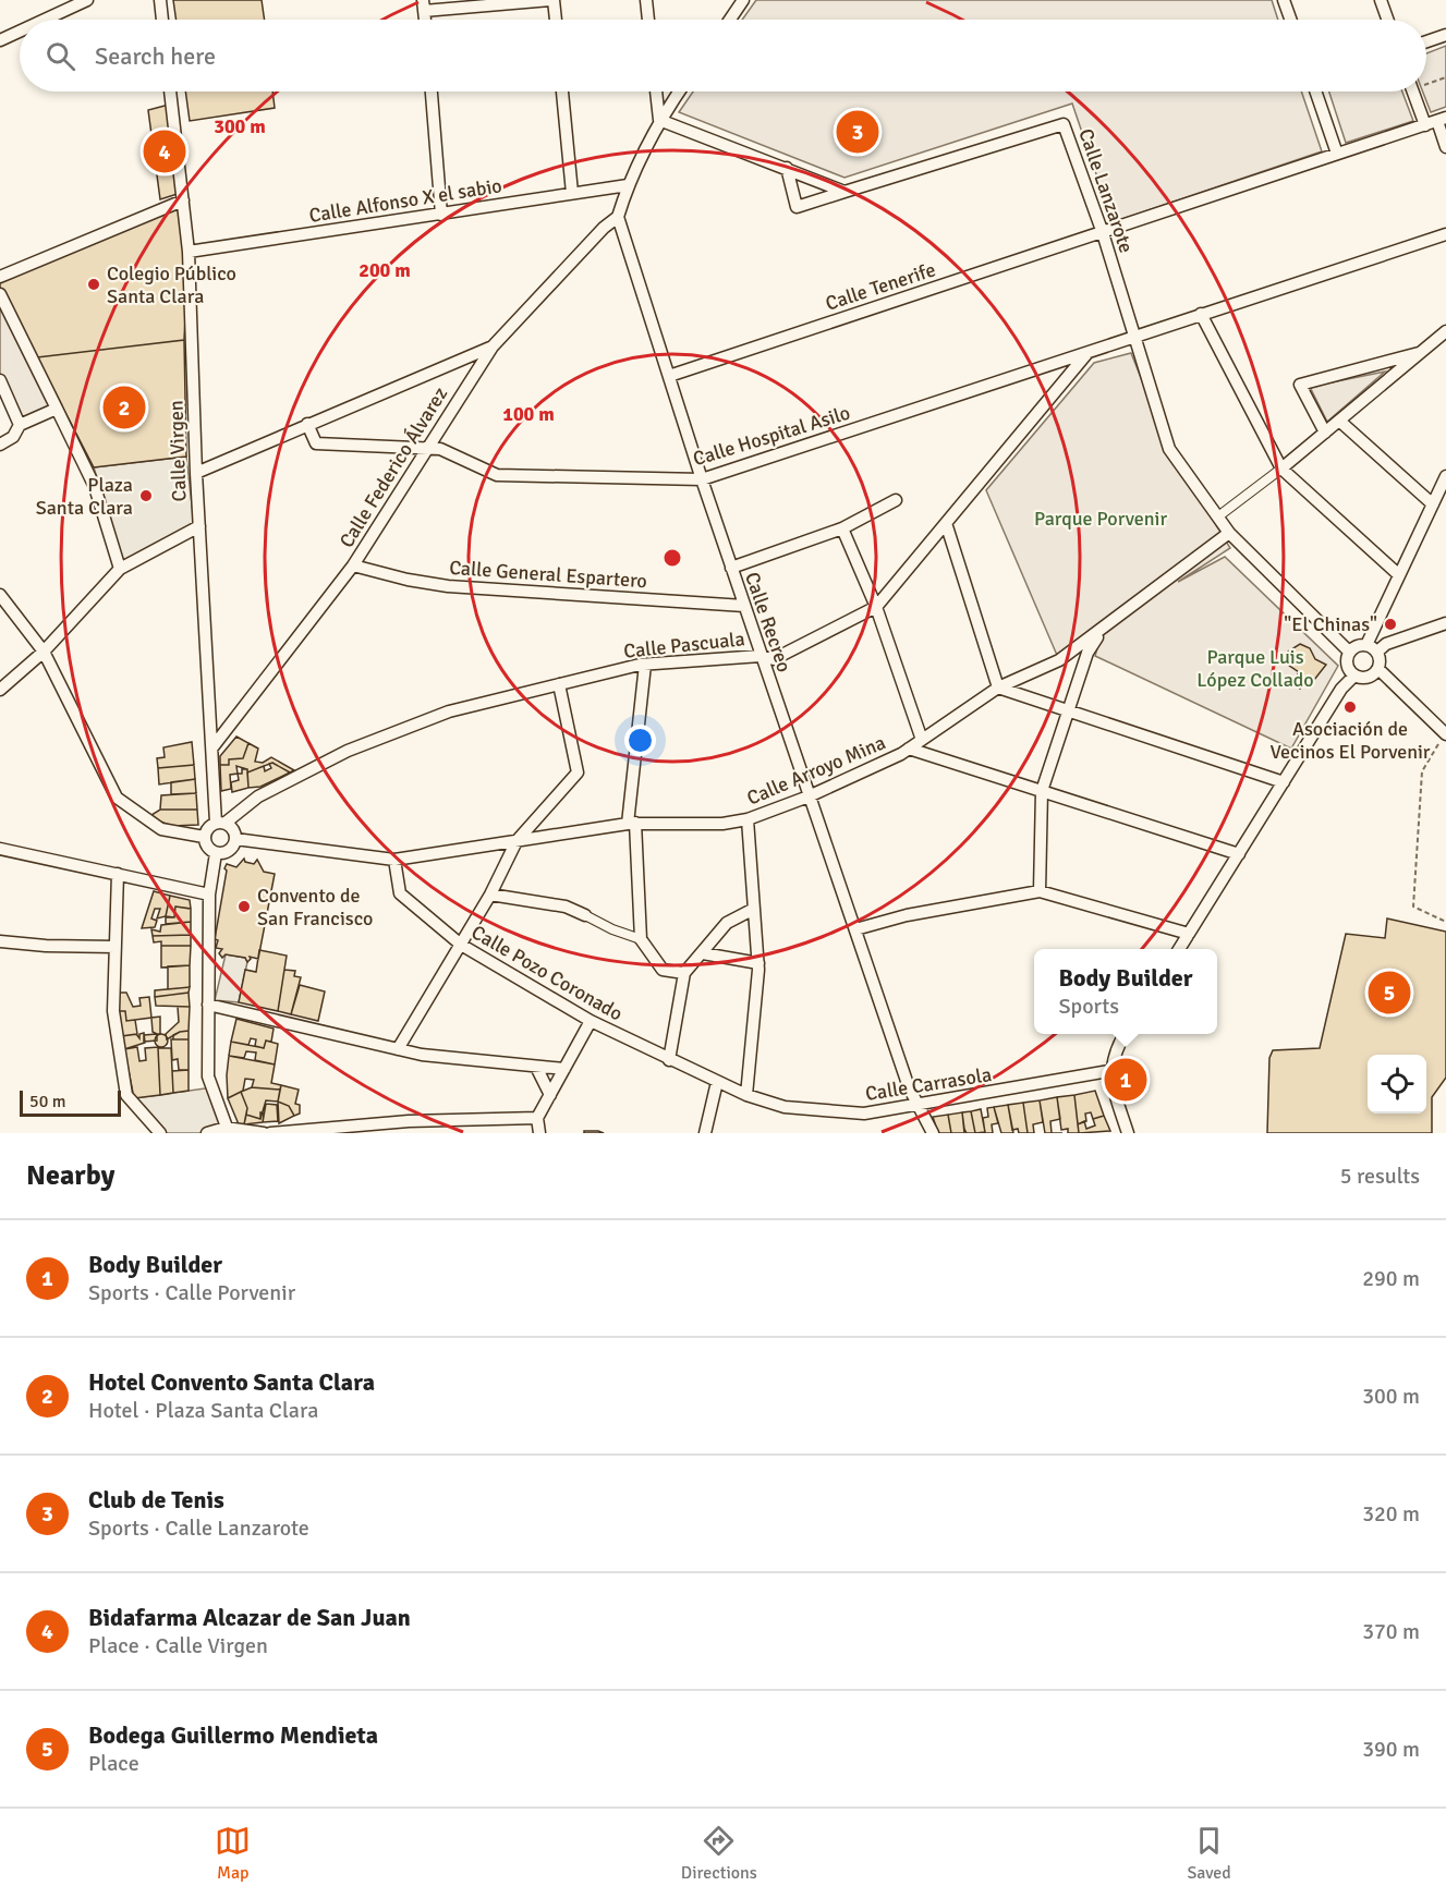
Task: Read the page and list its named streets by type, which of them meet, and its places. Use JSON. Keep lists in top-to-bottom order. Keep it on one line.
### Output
{"streets":{"street":["Calle Lanzarote","Calle Alfonso X el sabio","Calle Tenerife","Calle Hospital Asilo","Calle Virgen","Calle Federico Álvarez","Calle General Espartero","Calle Recreo","Calle Pascuala","Calle Arroyo Mina","Calle Pozo Coronado","Calle Carrasola"]},"crossings":[["Calle Lanzarote","Calle Tenerife"],["Calle Lanzarote","Calle Hospital Asilo"],["Calle Lanzarote","Calle Arroyo Mina"],["Calle Alfonso X el sabio","Calle Virgen"],["Calle Tenerife","Calle Recreo"],["Calle Hospital Asilo","Calle Federico Álvarez"],["Calle Hospital Asilo","Calle Recreo"],["Calle Hospital Asilo","Calle Pascuala"],["Calle Virgen","Calle Federico Álvarez"],["Calle Virgen","Calle Pascuala"],["Calle Virgen","Calle Arroyo Mina"],["Calle Federico Álvarez","Calle General Espartero"],["Calle Federico Álvarez","Calle Recreo"],["Calle General Espartero","Calle Recreo"],["Calle Recreo","Calle Pascuala"],["Calle Recreo","Calle Arroyo Mina"],["Calle Recreo","Calle Carrasola"],["Calle Pascuala","Calle Arroyo Mina"],["Calle Arroyo Mina","Calle Pozo Coronado"],["Calle Pozo Coronado","Calle Carrasola"]],"parks":["Parque Porvenir","Parque Luis López Collado"],"places":["Colegio Público Santa Clara","Plaza Santa Clara","\"El Chinas\"","Asociación de Vecinos El Porvenir","Convento de San Francisco"],"scale_bar":"50 m","page":{"search":"Search here","pins":["3","4","2","5","1"],"popup":["Body Builder","Sports"],"scale":"50 m","heading":["Nearby","5 results"],"list":[{"mark":"1","name":"Body Builder","note":"Sports · Calle Porvenir","value":"290 m"},{"mark":"2","name":"Hotel Convento Santa Clara","note":"Hotel · Plaza Santa Clara","value":"300 m"},{"mark":"3","name":"Club de Tenis","note":"Sports · Calle Lanzarote","value":"320 m"},{"mark":"4","name":"Bidafarma Alcazar de San Juan","note":"Place · Calle Virgen","value":"370 m"},{"mark":"5","name":"Bodega Guillermo Mendieta","note":"Place","value":"390 m"}],"nav":["Map","Directions","Saved"]},"rings":["300 m","200 m","100 m"]}
